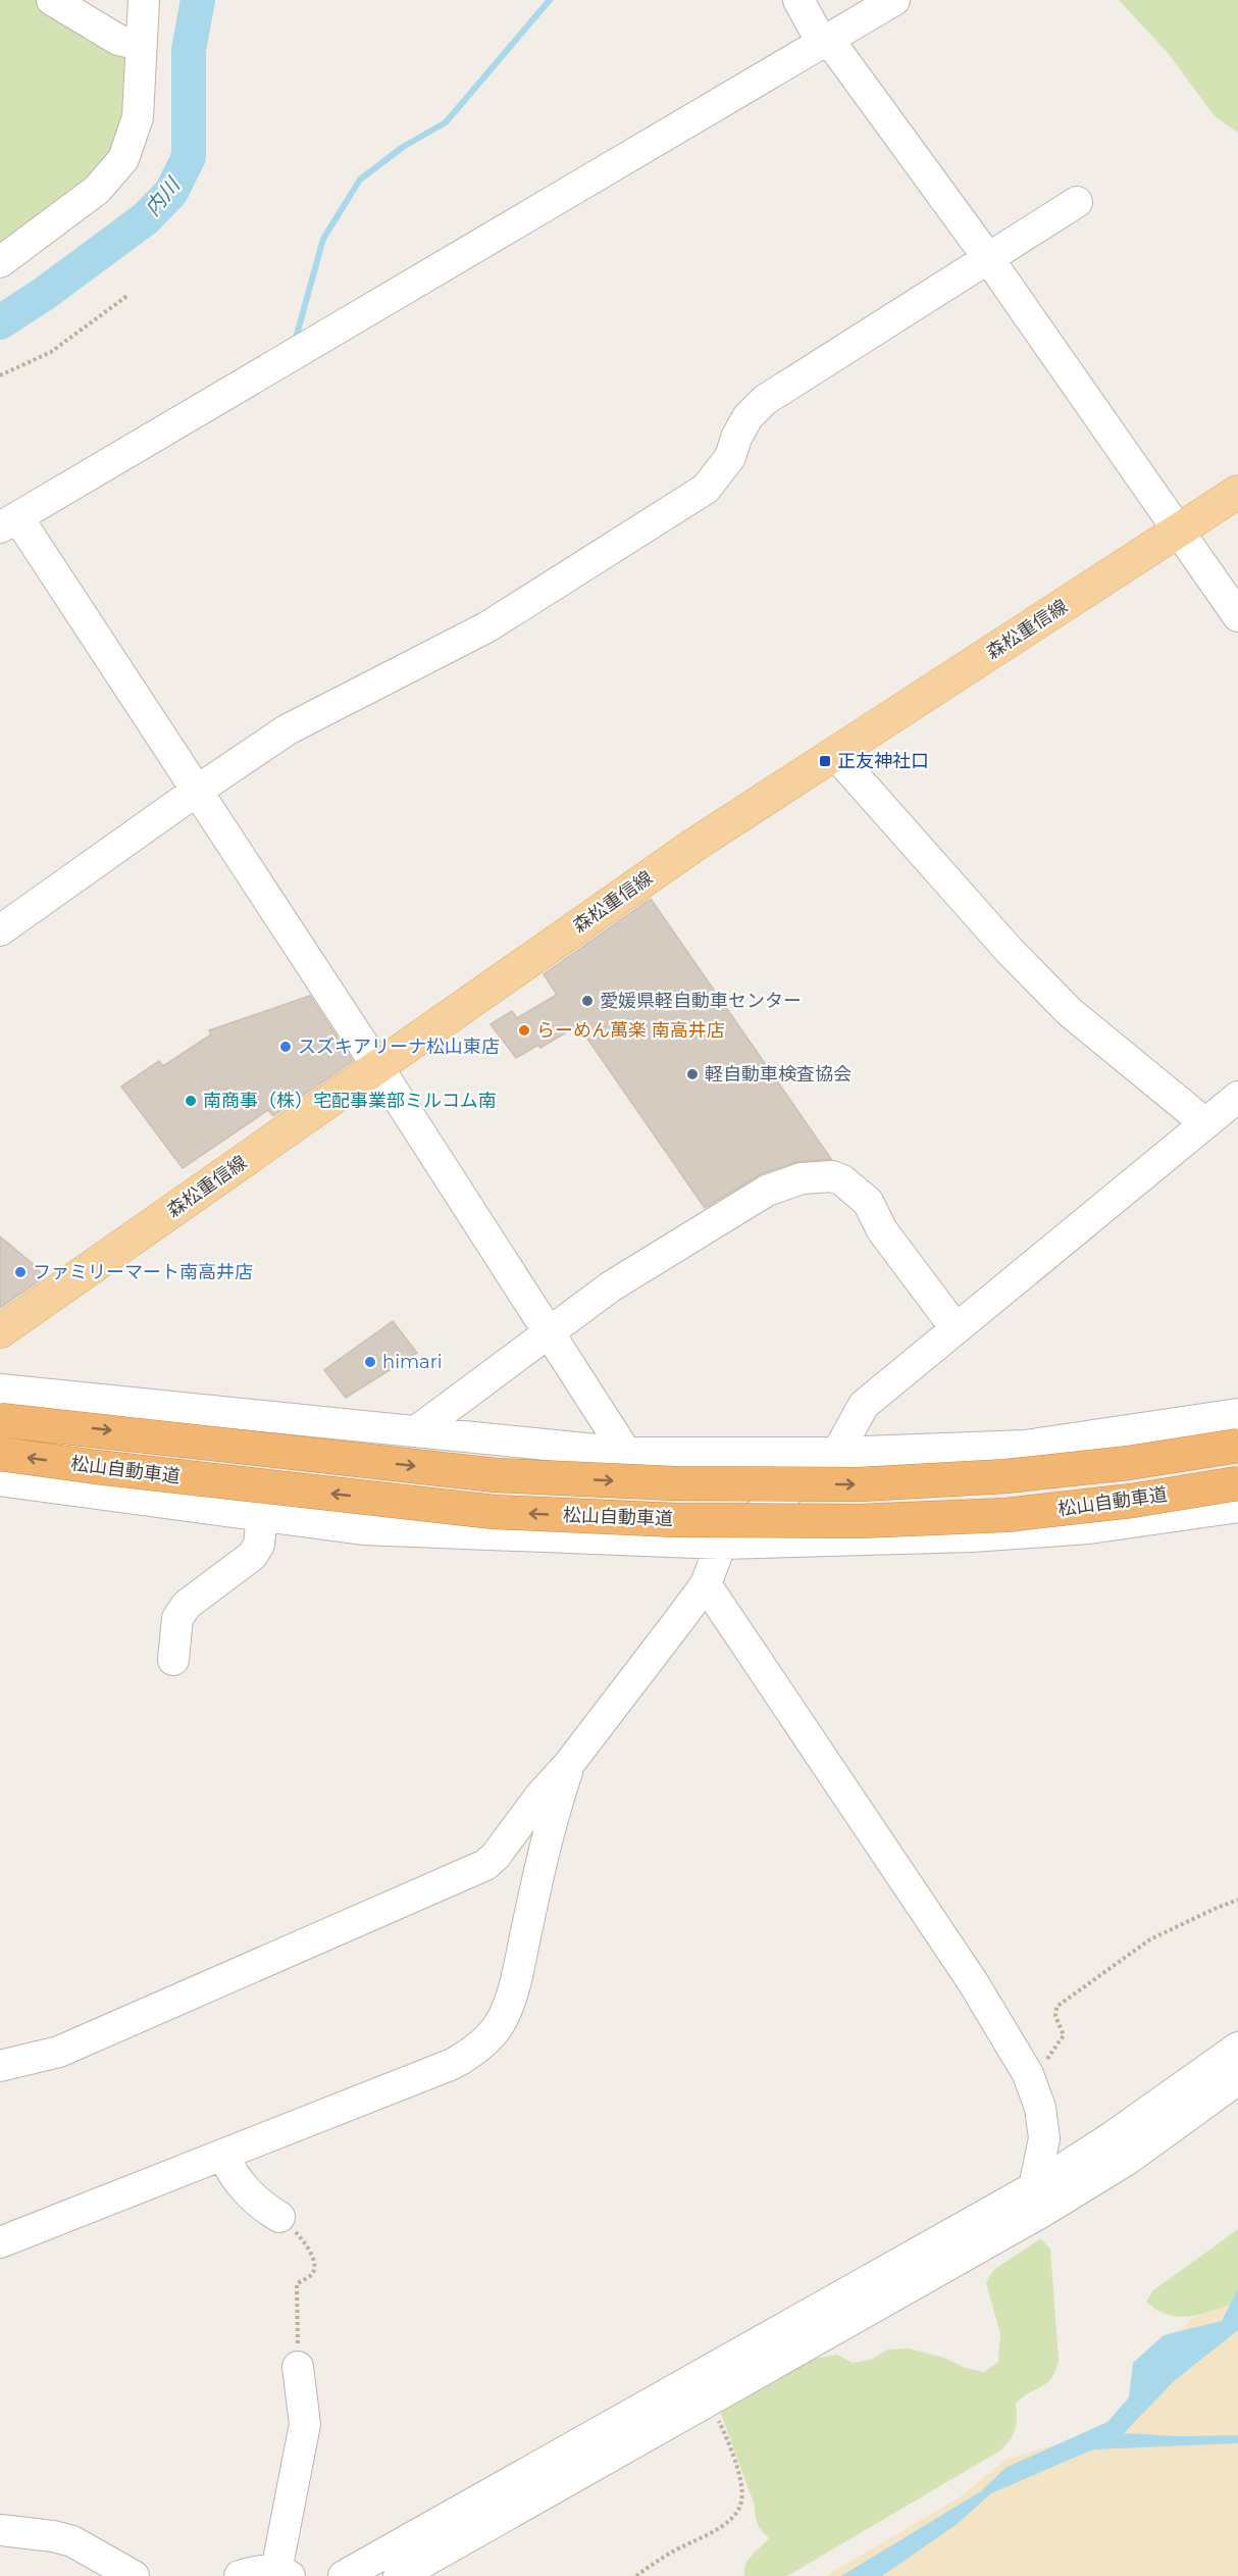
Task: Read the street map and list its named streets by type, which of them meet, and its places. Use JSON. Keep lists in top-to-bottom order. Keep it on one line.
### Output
{"streets":{"highway":["松山自動車道"],"main road":["森松重信線"]},"water":["内川"],"places":{"transit":["正友神社口"],"other":["愛媛県軽自動車センター","らーめん萬楽 南高井店","スズキアリーナ松山東店","軽自動車検査協会","南商事（株）宅配事業部ミルコム南","ファミリーマート南高井店","himari"]}}
